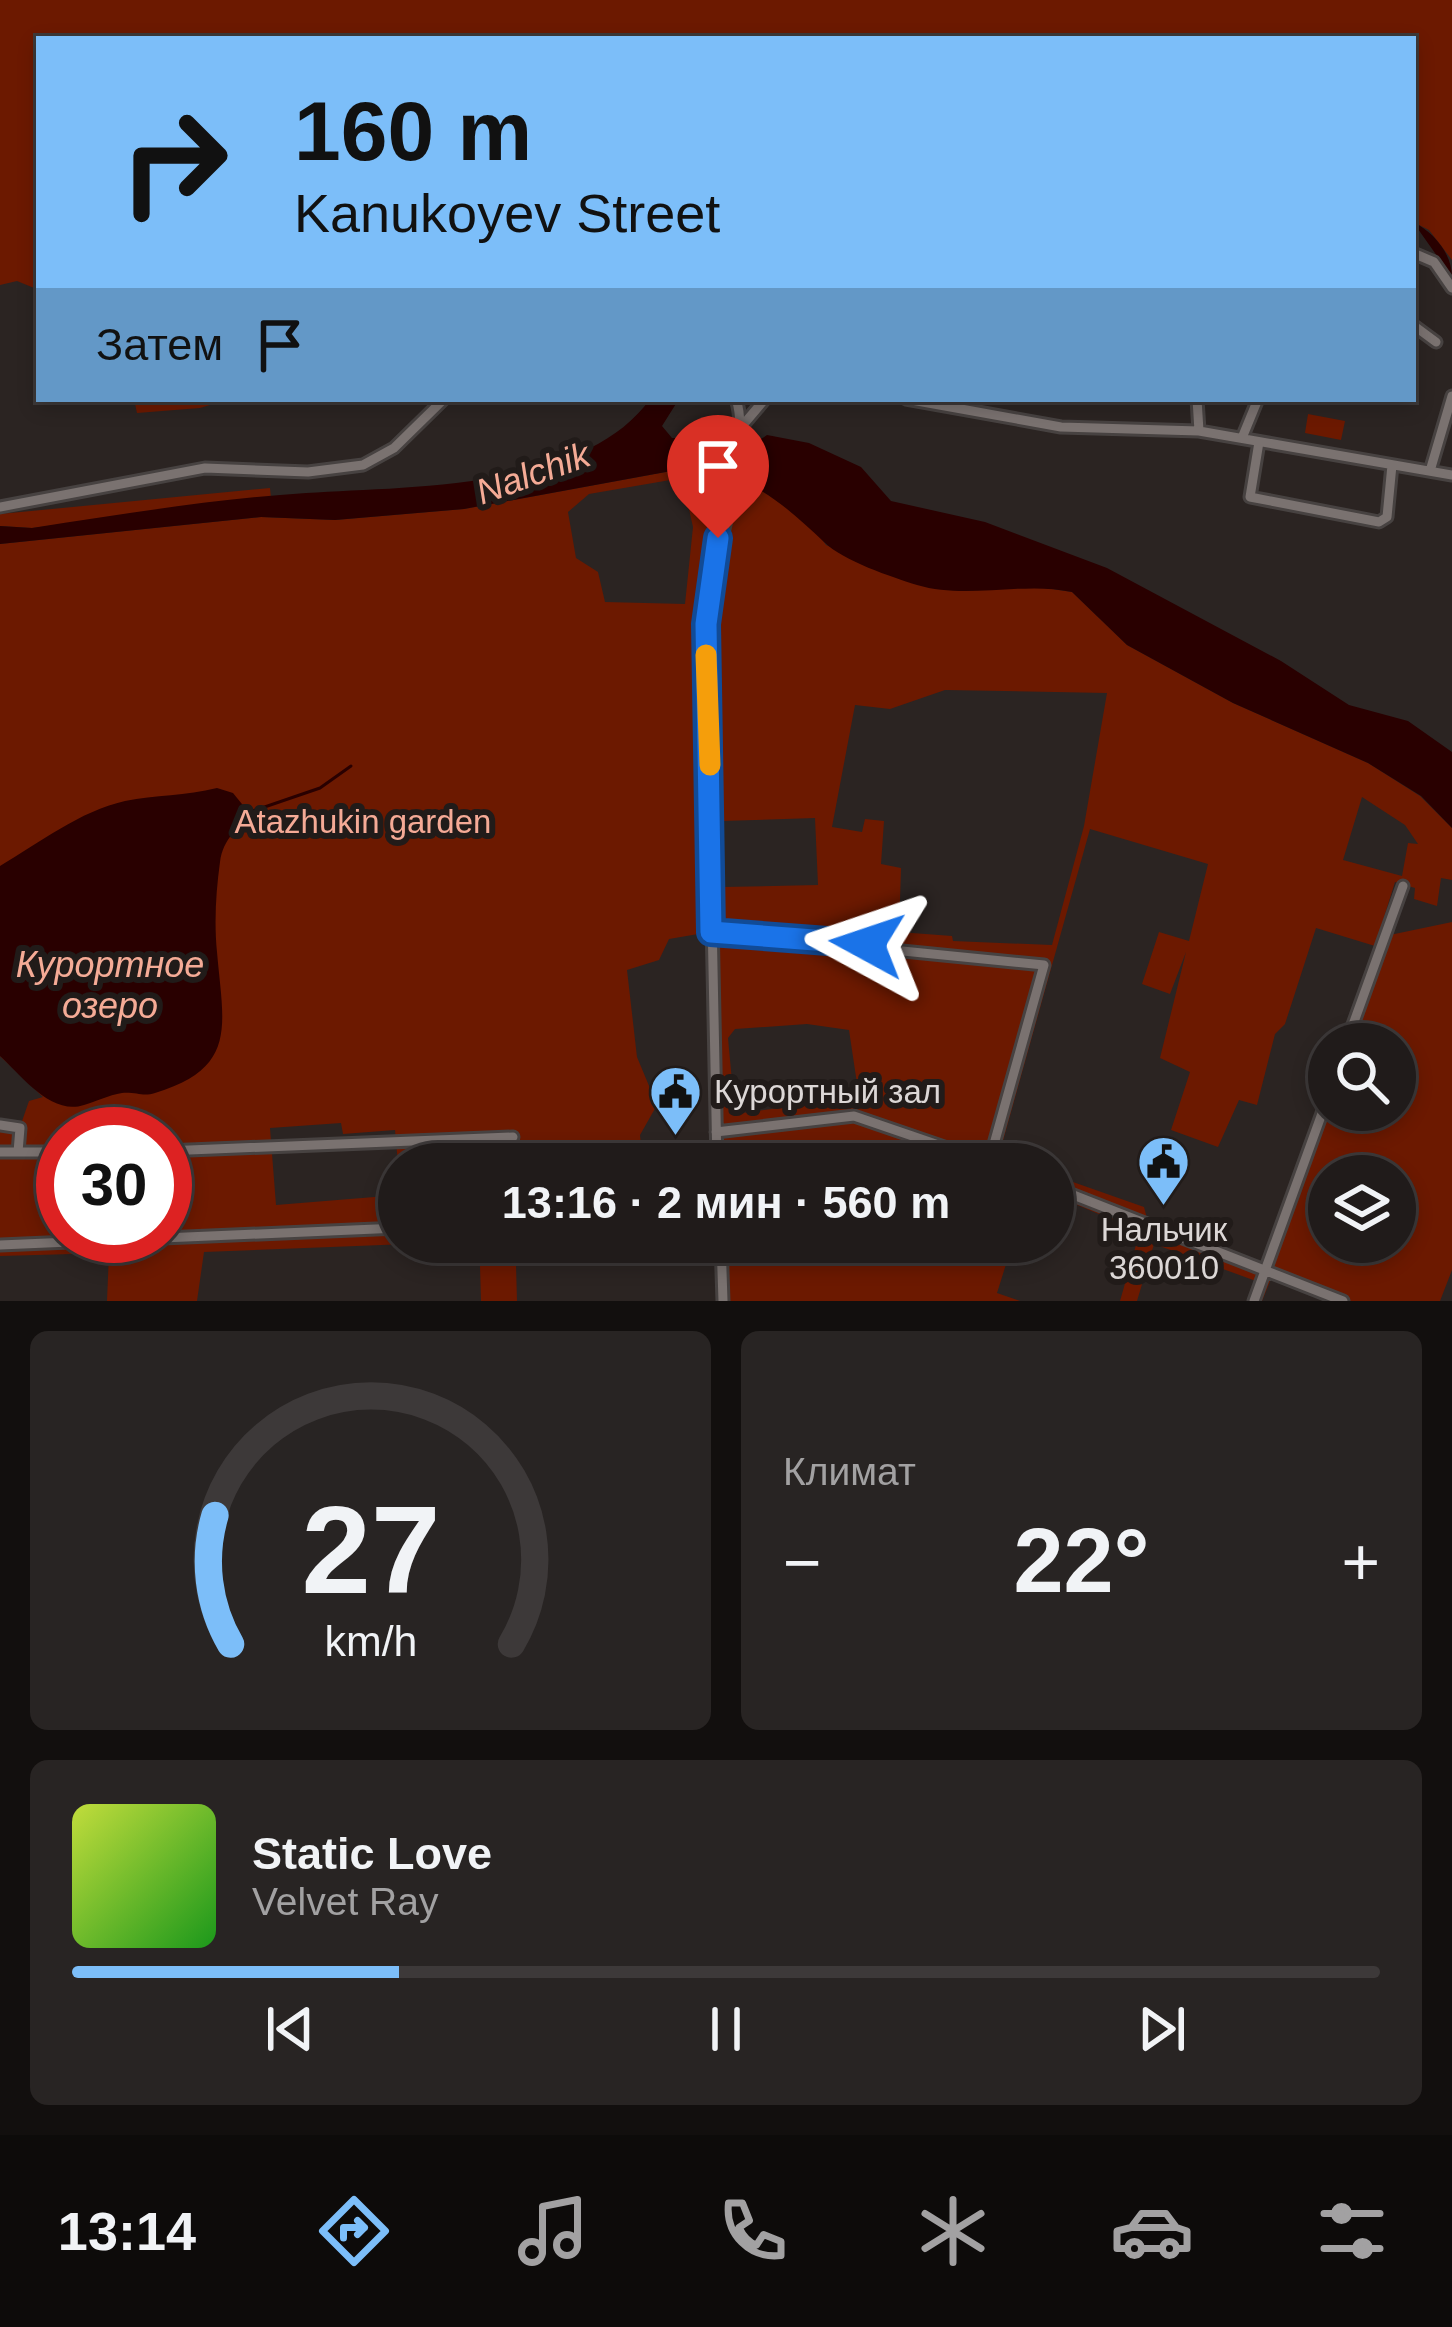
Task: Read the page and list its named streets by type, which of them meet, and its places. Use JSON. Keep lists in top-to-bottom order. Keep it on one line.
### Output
{"water":["Nalchik","Курортное озеро"],"parks":["Atazhukin garden"],"places":{"public building":["Курортный зал","Нальчик 360010"]},"page":{"turn":["160 m","Kanukoyev Street"],"then":"Затем","limit":"30","trip":"13:16 · 2 мин · 560 m","tile":"Климат","heat":["−","22°","+"],"song":["Static Love","Velvet Ray"],"tabs":"13:14","gauge":["27","km/h"]}}
